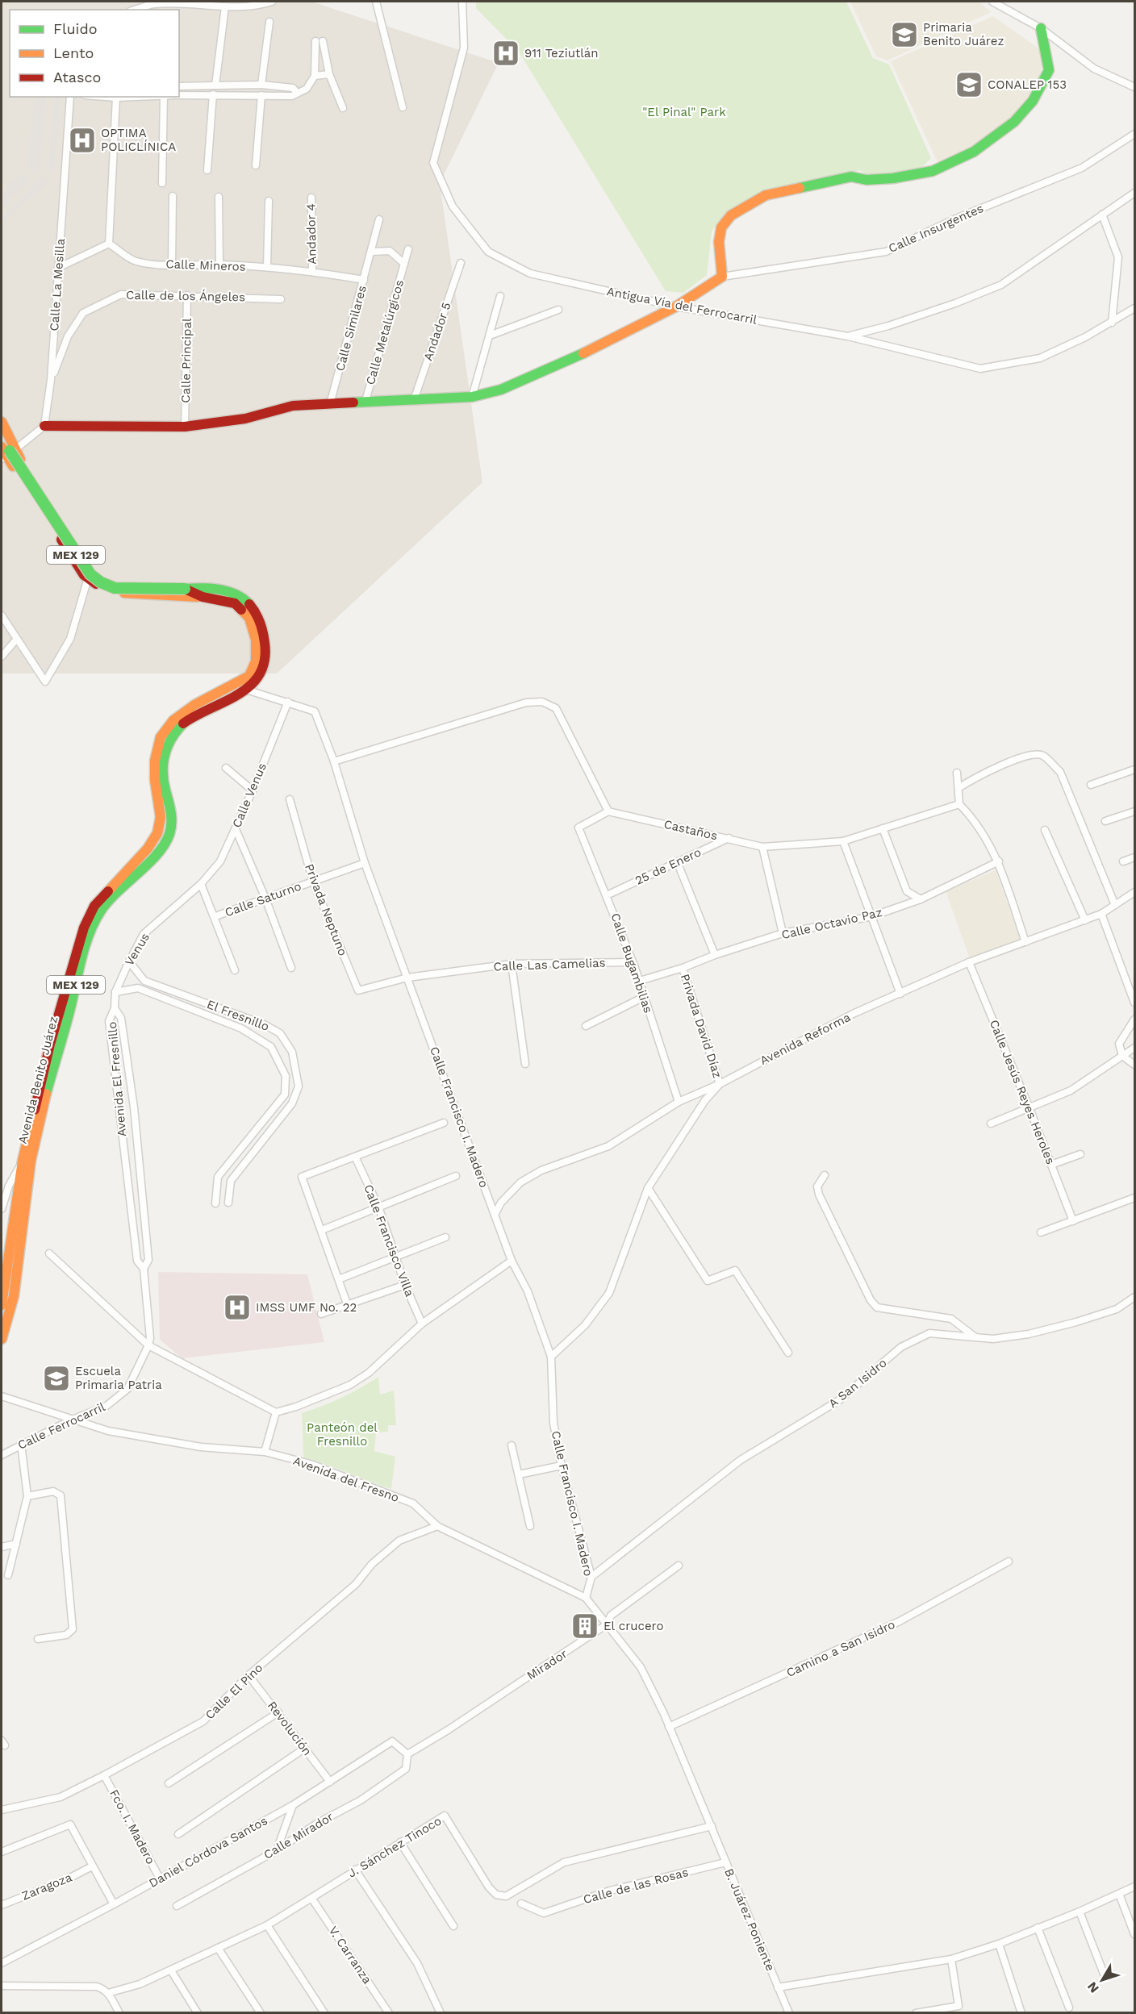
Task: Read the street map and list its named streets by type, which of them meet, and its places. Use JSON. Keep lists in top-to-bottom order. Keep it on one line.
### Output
{"streets":{"main road":["MEX 129","Avenida Benito Juárez"],"street":["Calle Insurgentes","Andador 4","Calle Mineros","Calle La Mesilla","Calle de los Ángeles","Antigua Vía del Ferrocarril","Calle Similares","Andador 5","Calle Metalúrgicos","Calle Principal","Calle Venus","Castaños","25 de Enero","Calle Saturno","Privada Neptuno","Calle Octavio Paz","Venus","Calle Bugambilias","Calle Las Camelias","El Fresnillo","Privada David Díaz","Avenida Reforma","Avenida El Fresnillo","Calle Jesús Reyes Heroles","Calle Francisco I. Madero","Calle Francisco Villa","A San Isidro","Calle Ferrocarril","Avenida del Fresno","Camino a San Isidro","Mirador","Calle El Pino","Revolución","Fco. I. Madero","Calle Mirador","J. Sánchez Tinoco","Daniel Córdova Santos","Calle de las Rosas","Zaragoza","B. Juárez Poniente","V. Carranza"]},"crossings":[["Andador 4","Calle Mineros"],["Calle Mineros","Calle Similares"],["Calle La Mesilla","Calle de los Ángeles"],["Calle de los Ángeles","Calle Principal"],["MEX 129","Avenida Benito Juárez"],["Calle Venus","Venus"],["Calle Venus","Calle Francisco I. Madero"],["Castaños","25 de Enero"],["Castaños","Calle Bugambilias"],["25 de Enero","Calle Bugambilias"],["Calle Saturno","Privada Neptuno"],["Calle Saturno","Calle Francisco I. Madero"],["Privada Neptuno","Calle Las Camelias"],["Calle Octavio Paz","Calle Bugambilias"],["Calle Octavio Paz","Privada David Díaz"],["Venus","Avenida El Fresnillo"],["Calle Bugambilias","Calle Las Camelias"],["Calle Bugambilias","Avenida Reforma"],["Calle Las Camelias","Calle Francisco I. Madero"],["Privada David Díaz","Avenida Reforma"],["Avenida Reforma","Calle Jesús Reyes Heroles"],["Avenida Reforma","Calle Francisco I. Madero"],["Avenida El Fresnillo","Calle Ferrocarril"],["Avenida Benito Juárez","Calle Francisco I. Madero"],["Calle Francisco I. Madero","A San Isidro"],["Calle Francisco I. Madero","Avenida del Fresno"],["Calle Francisco I. Madero","B. Juárez Poniente"],["Calle Ferrocarril","Avenida del Fresno"],["Avenida del Fresno","Calle El Pino"],["Avenida del Fresno","B. Juárez Poniente"],["Camino a San Isidro","B. Juárez Poniente"],["Mirador","Calle Mirador"],["Mirador","Daniel Córdova Santos"],["Mirador","B. Juárez Poniente"],["Calle El Pino","Revolución"],["Calle El Pino","Fco. I. Madero"],["Revolución","Daniel Córdova Santos"],["Fco. I. Madero","Daniel Córdova Santos"],["Calle Mirador","Daniel Córdova Santos"],["J. Sánchez Tinoco","B. Juárez Poniente"],["J. Sánchez Tinoco","V. Carranza"],["Calle de las Rosas","B. Juárez Poniente"]],"parks":["\"El Pinal\" Park","Panteón del Fresnillo"],"places":{"school or university":["Primaria Benito Juárez","CONALEP 153","Escuela Primaria Patria"],"hospital":["911 Teziutlán","OPTIMA POLICLÍNICA","IMSS UMF No. 22"],"building":["El crucero"]},"legend":["Fluido","Lento","Atasco"],"north":"bottom left"}
